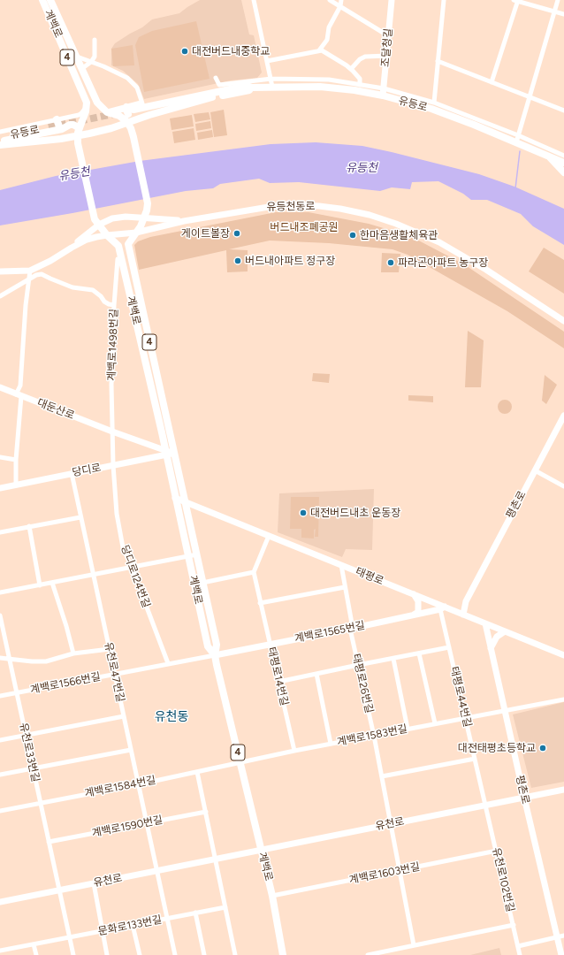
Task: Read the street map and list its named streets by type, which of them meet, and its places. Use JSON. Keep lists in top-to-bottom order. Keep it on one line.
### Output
{"streets":{"main road":["계백로","조달청길","4","유등로","유등천동로","대둔산로","당디로","평촌로","태평로","계백로1565번길","유천로"],"street":["계백로1498번길","당디로124번길","유천로47번길","태평로14번길","계백로1566번길","태평로26번길","태평로44번길","계백로1583번길","유천로33번길","계백로1584번길","계백로1590번길","계백로1603번길","유천로102번길","문화로133번길"]},"crossings":[["계백로","유등로"],["계백로","유등천동로"],["계백로","대둔산로"],["계백로","당디로"],["계백로","태평로"],["계백로","계백로1565번길"],["계백로","태평로14번길"],["계백로","계백로1566번길"],["계백로","계백로1583번길"],["계백로","계백로1584번길"],["계백로","유천로"],["계백로","계백로1603번길"],["조달청길","유등로"],["계백로1498번길","대둔산로"],["대둔산로","당디로"],["당디로","당디로124번길"],["당디로","유천로47번길"],["평촌로","태평로"],["평촌로","계백로1583번길"],["평촌로","유천로"],["당디로124번길","계백로1566번길"],["태평로","계백로1565번길"],["태평로","태평로26번길"],["태평로","태평로44번길"],["계백로1565번길","태평로14번길"],["계백로1565번길","계백로1566번길"],["계백로1565번길","태평로26번길"],["계백로1565번길","태평로44번길"],["유천로47번길","계백로1566번길"],["유천로47번길","계백로1584번길"],["유천로47번길","유천로"],["유천로47번길","계백로1590번길"],["유천로47번길","문화로133번길"],["태평로14번길","계백로1583번길"],["계백로1566번길","유천로33번길"],["태평로26번길","계백로1583번길"],["태평로26번길","유천로"],["태평로26번길","계백로1603번길"],["태평로44번길","계백로1583번길"],["태평로44번길","유천로"],["태평로44번길","유천로102번길"],["계백로1583번길","계백로1584번길"],["유천로33번길","계백로1584번길"],["유천로33번길","유천로"],["유천로33번길","계백로1590번길"],["유천로33번길","문화로133번길"],["유천로","유천로102번길"],["계백로1603번길","유천로102번길"]],"districts":["유천동"],"water":["유등천"],"parks":["버드내조폐공원"],"places":["대전버드내중학교","게이트볼장","한마음생활체육관","버드내아파트 정구장","파라곤아파트 농구장","대전버드내초 운동장","대전태평초등학교"]}
